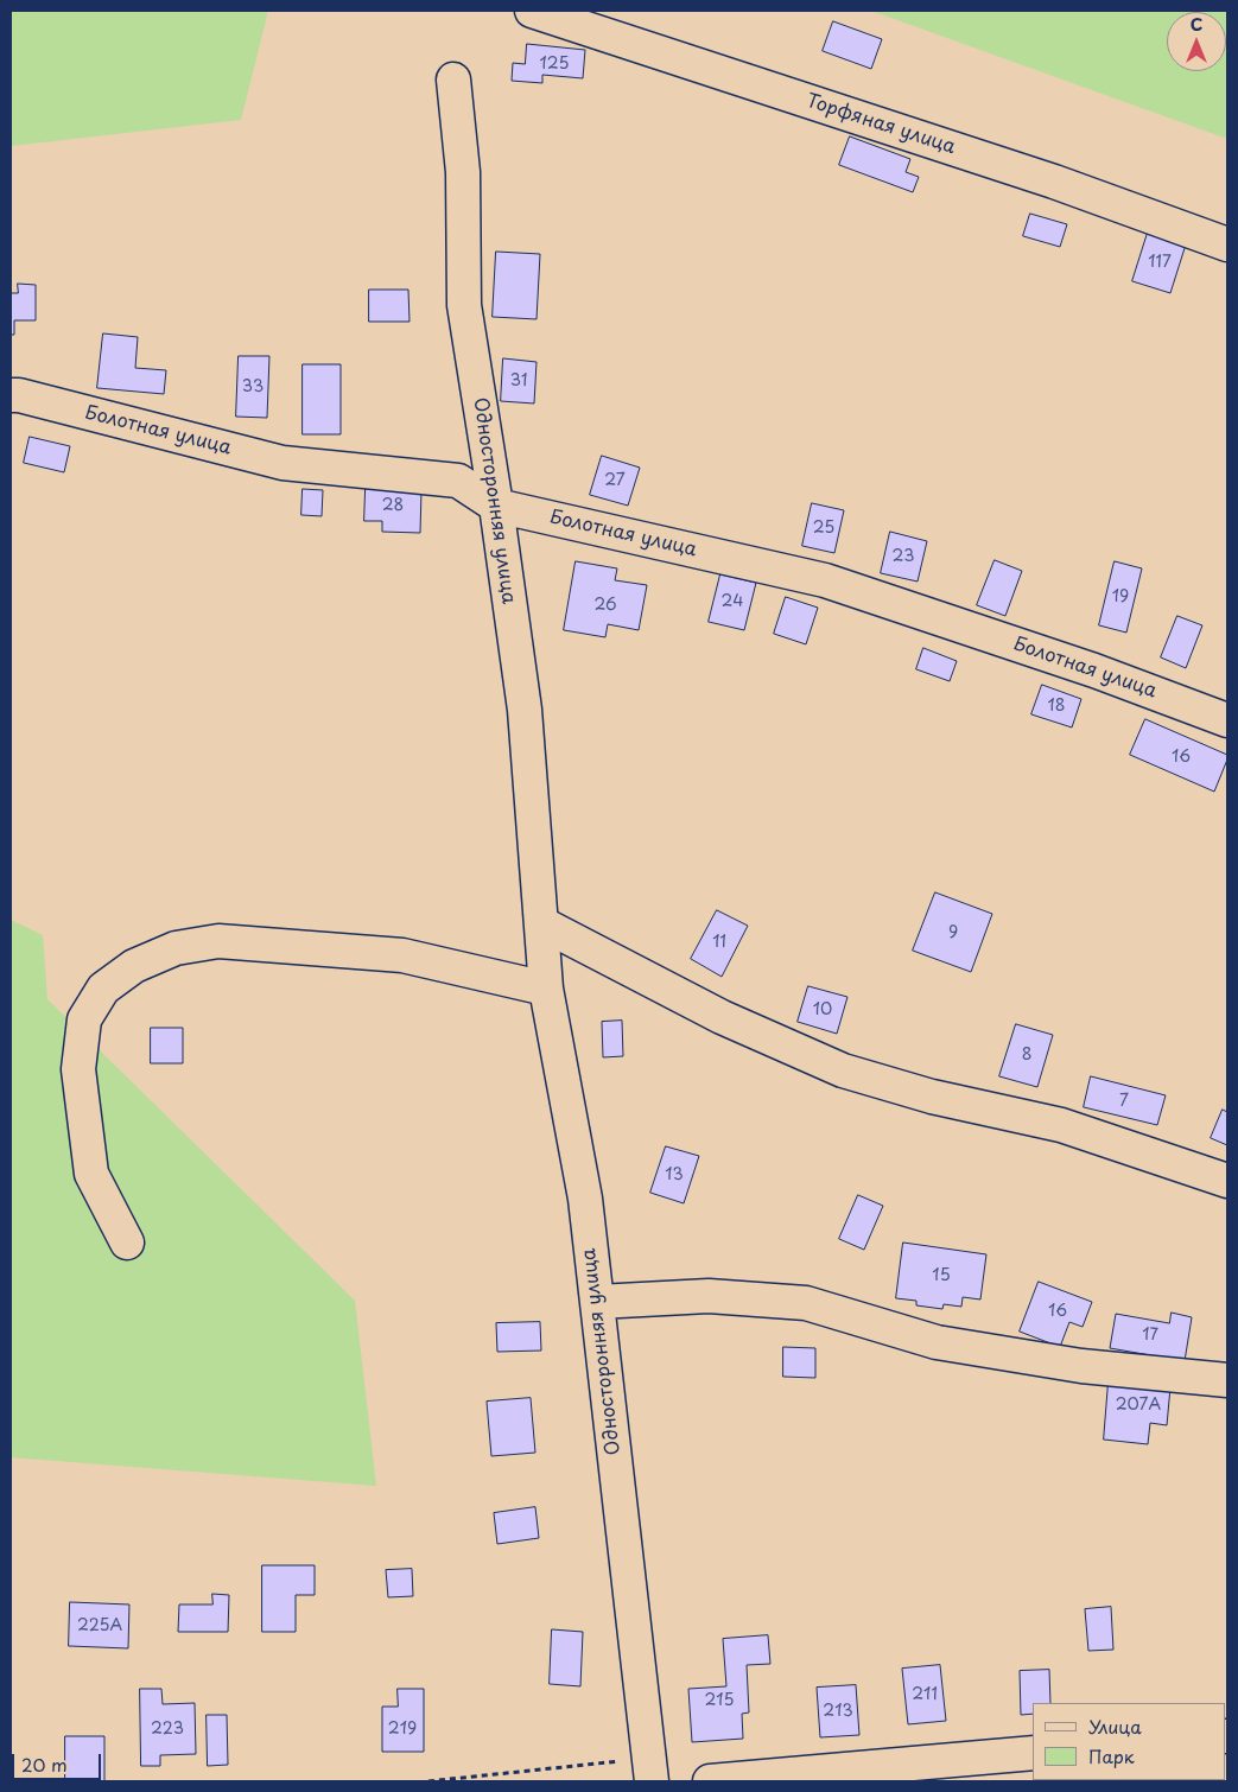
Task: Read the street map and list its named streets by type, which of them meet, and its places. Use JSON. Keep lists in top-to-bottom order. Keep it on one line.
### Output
{"streets":{"street":["Торфяная улица","Болотная улица","Односторонняя улица"]},"crossings":[["Болотная улица","Односторонняя улица"]],"house_numbers":["125","117","31","33","27","28","25","23","19","24","26","18","16","9","11","10","8","7","13","15","16","17","207А","225А","211","215","213","223","219"],"legend":["Улица","Парк"],"scale_bar":"20 m","north":"top"}
